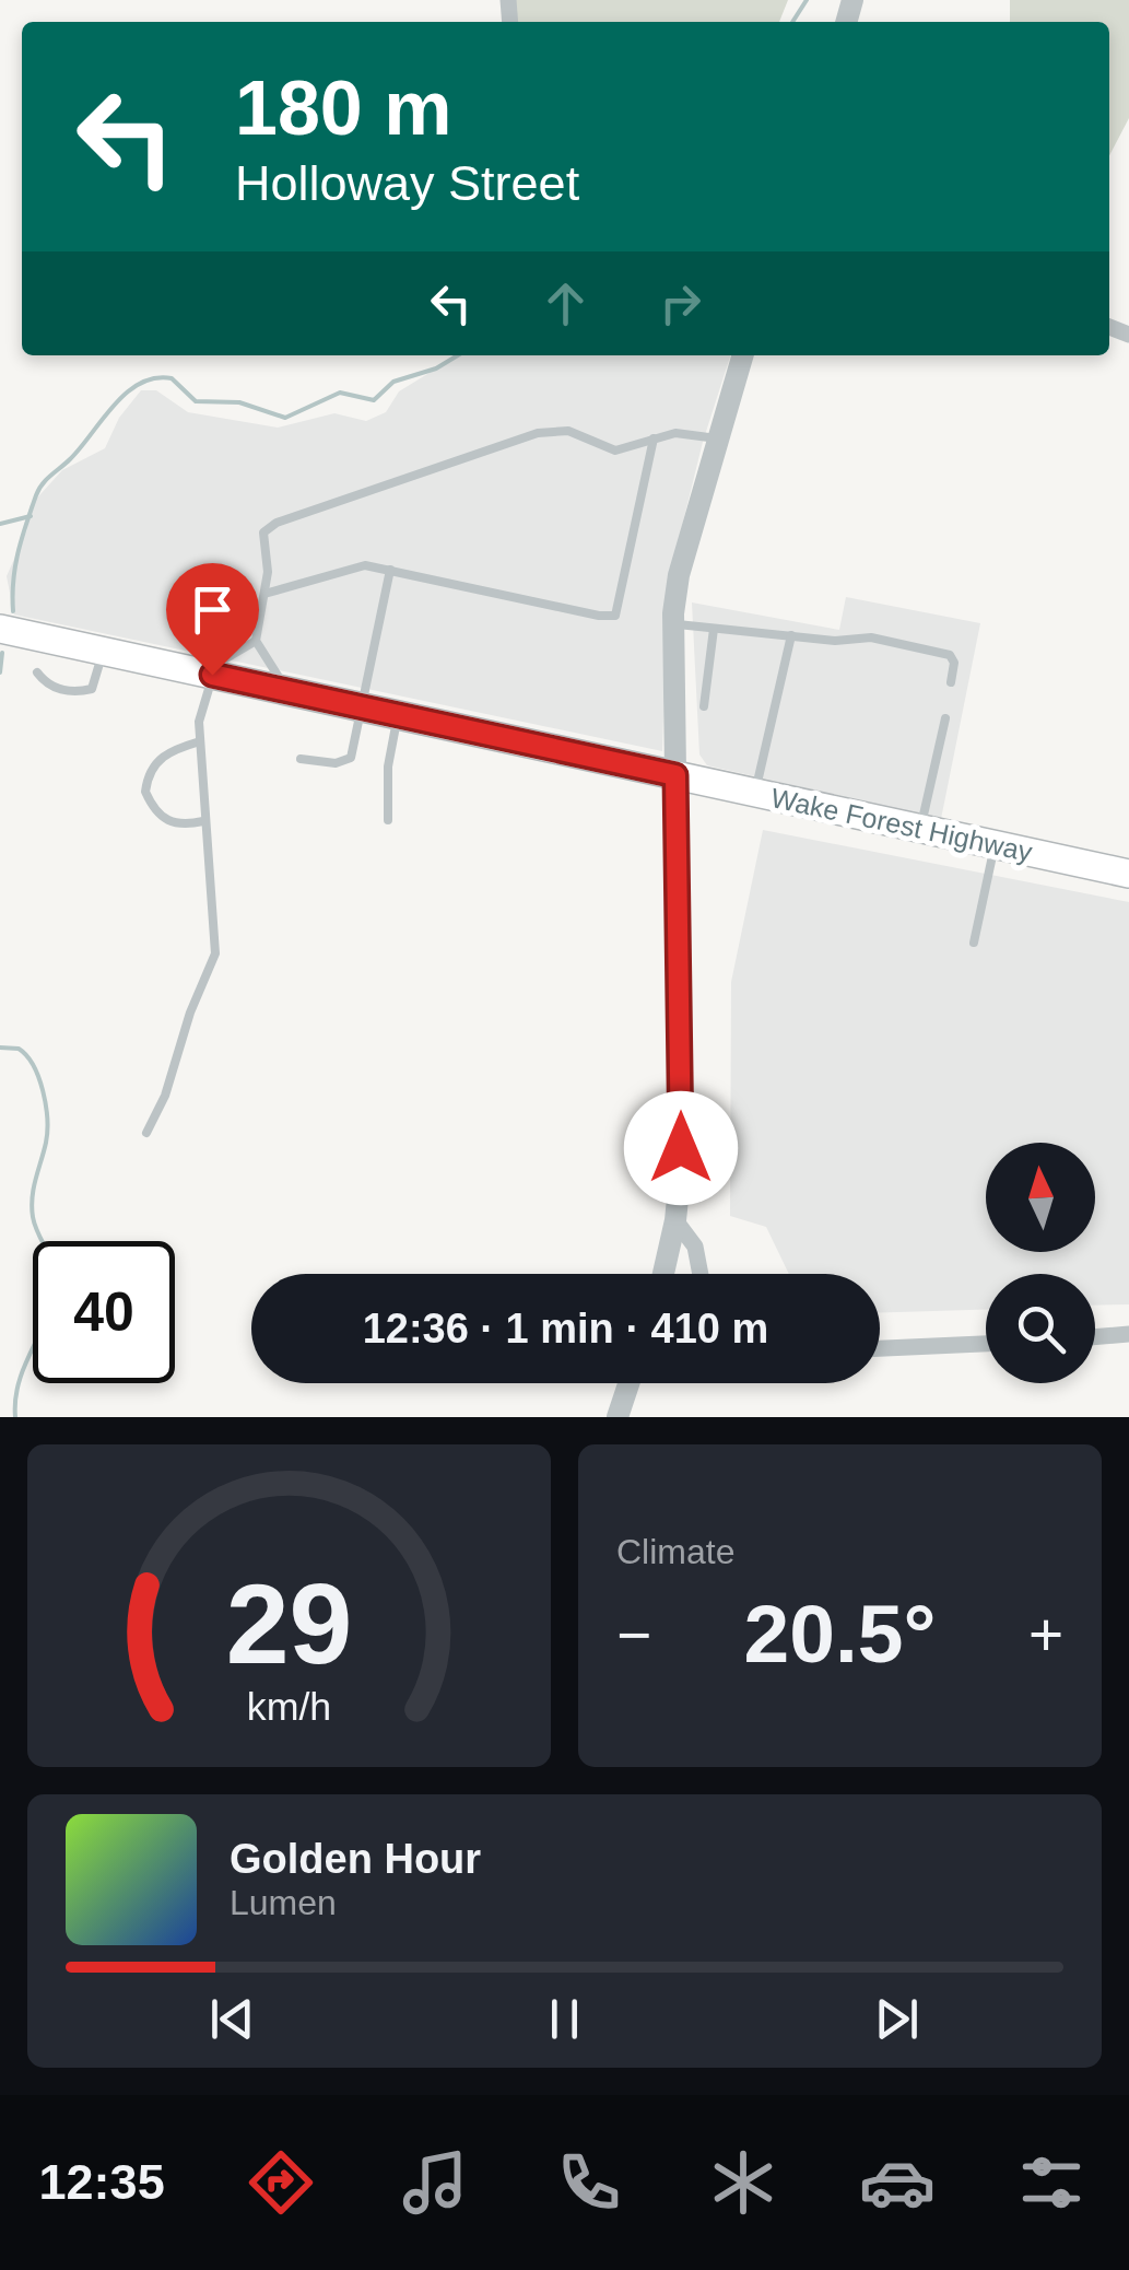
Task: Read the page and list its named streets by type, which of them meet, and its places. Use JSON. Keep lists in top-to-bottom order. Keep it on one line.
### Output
{"streets":{"highway":["Wake Forest Highway"]},"north":"top","page":{"turn":["180 m","Holloway Street"],"limit":"40","trip":"12:36 · 1 min · 410 m","tile":"Climate","heat":["−","20.5°","+"],"song":["Golden Hour","Lumen"],"tabs":"12:35","gauge":["29","km/h"]}}
